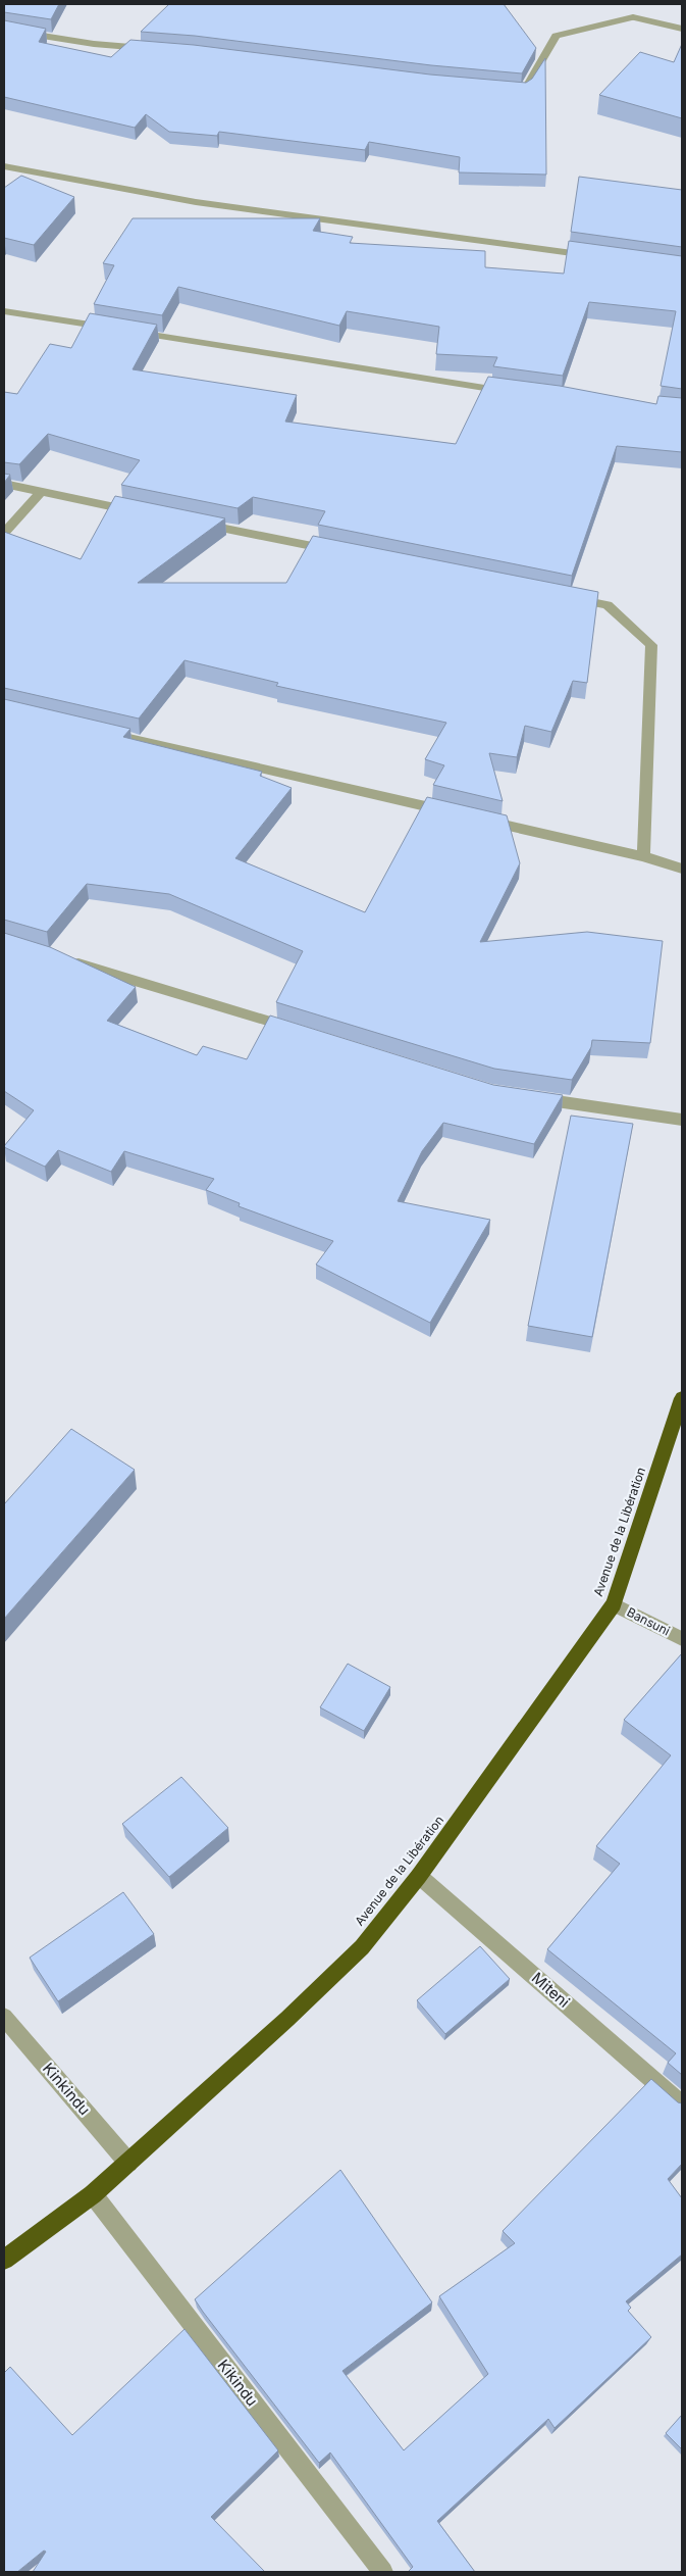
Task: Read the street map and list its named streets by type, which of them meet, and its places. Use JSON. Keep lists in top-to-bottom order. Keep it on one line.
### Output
{"streets":{"highway":["Avenue de la Libération"],"street":["Bansuni","Miteni","Kinkindu","Kikindu"]},"crossings":[["Avenue de la Libération","Bansuni"],["Avenue de la Libération","Miteni"],["Avenue de la Libération","Kinkindu"],["Avenue de la Libération","Kikindu"]]}
